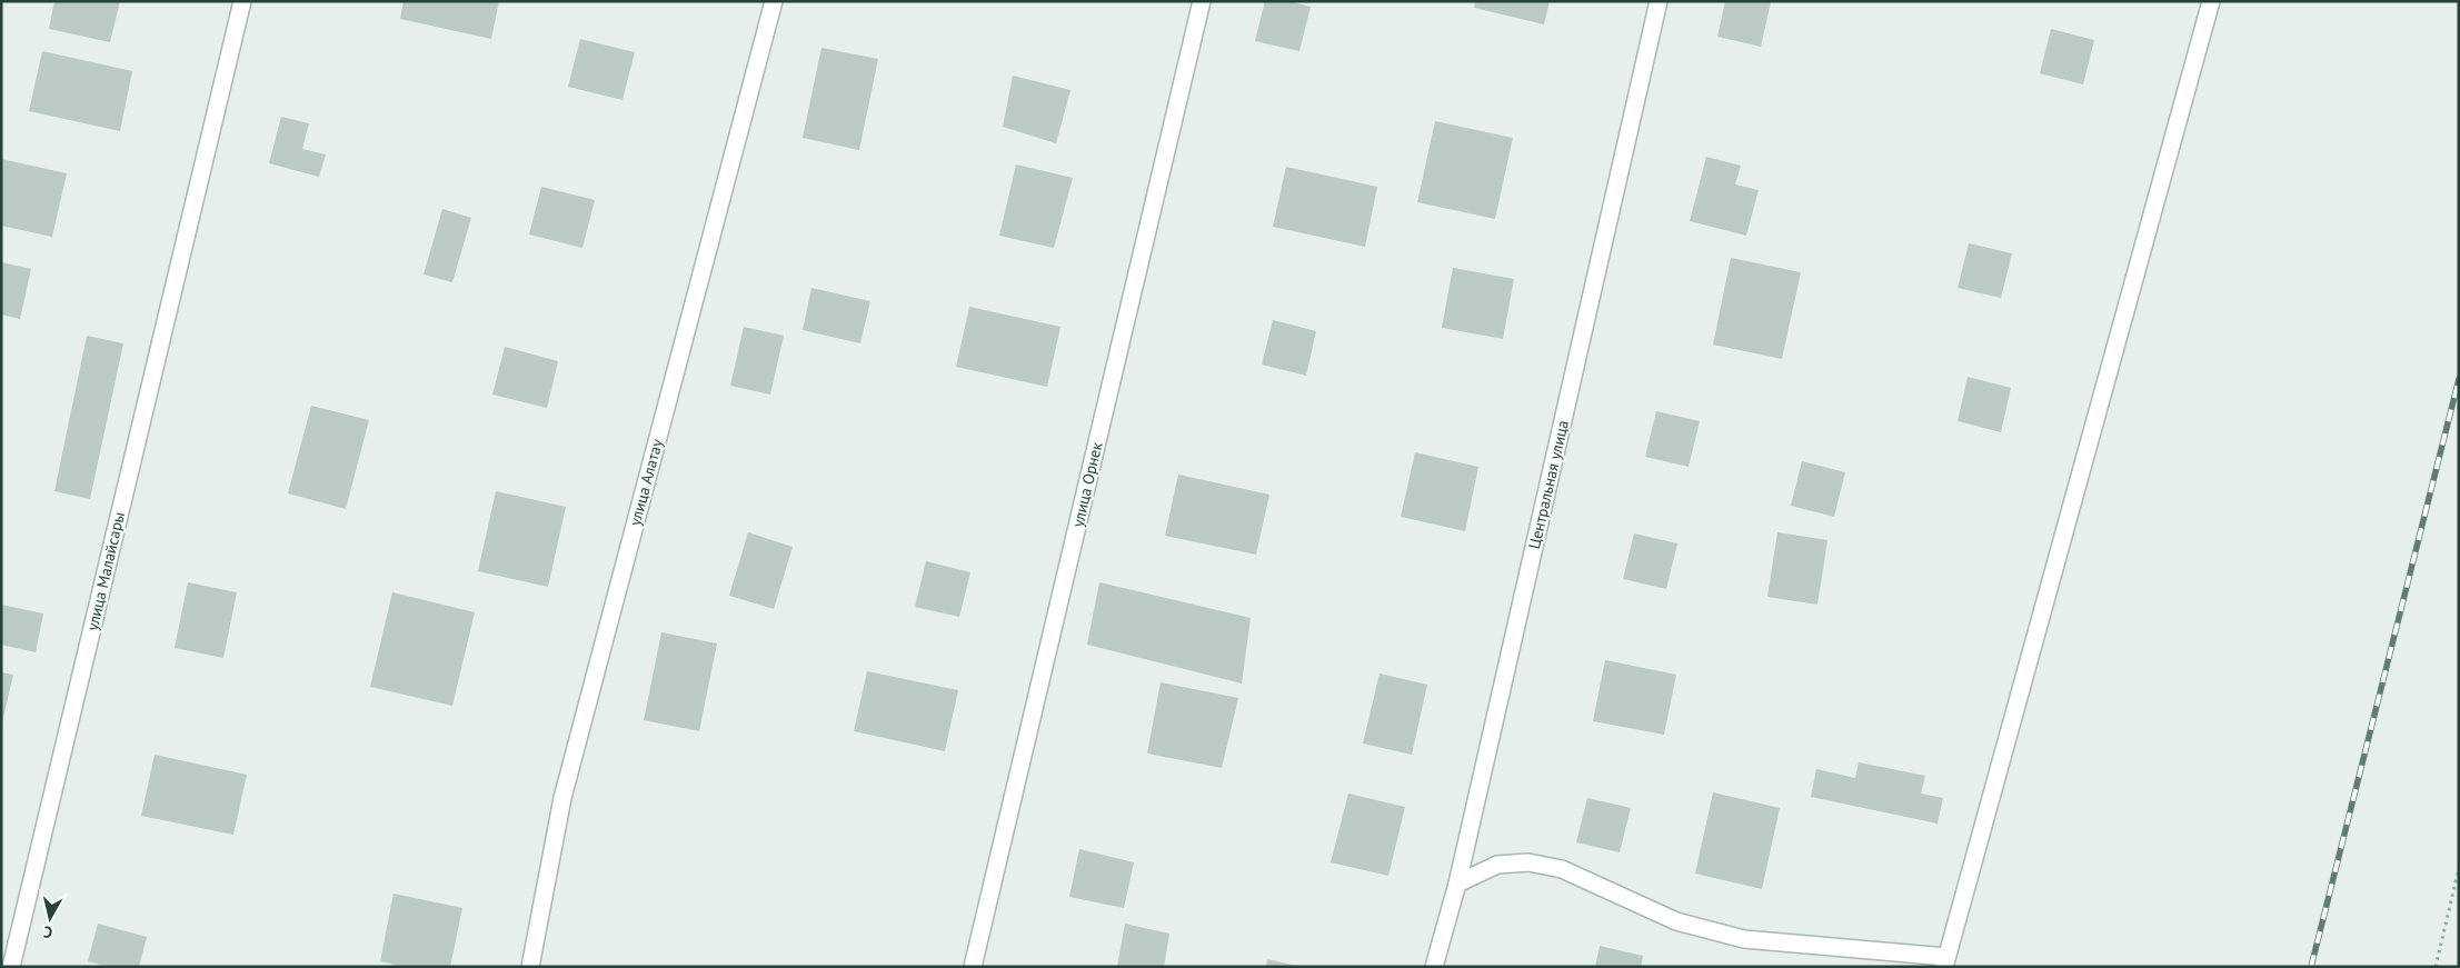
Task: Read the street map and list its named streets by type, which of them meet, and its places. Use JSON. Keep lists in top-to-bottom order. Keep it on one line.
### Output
{"streets":{"street":["улица Алатау","улица Орнек","Центральная улица","улица Малайсары"]},"north":"bottom"}
